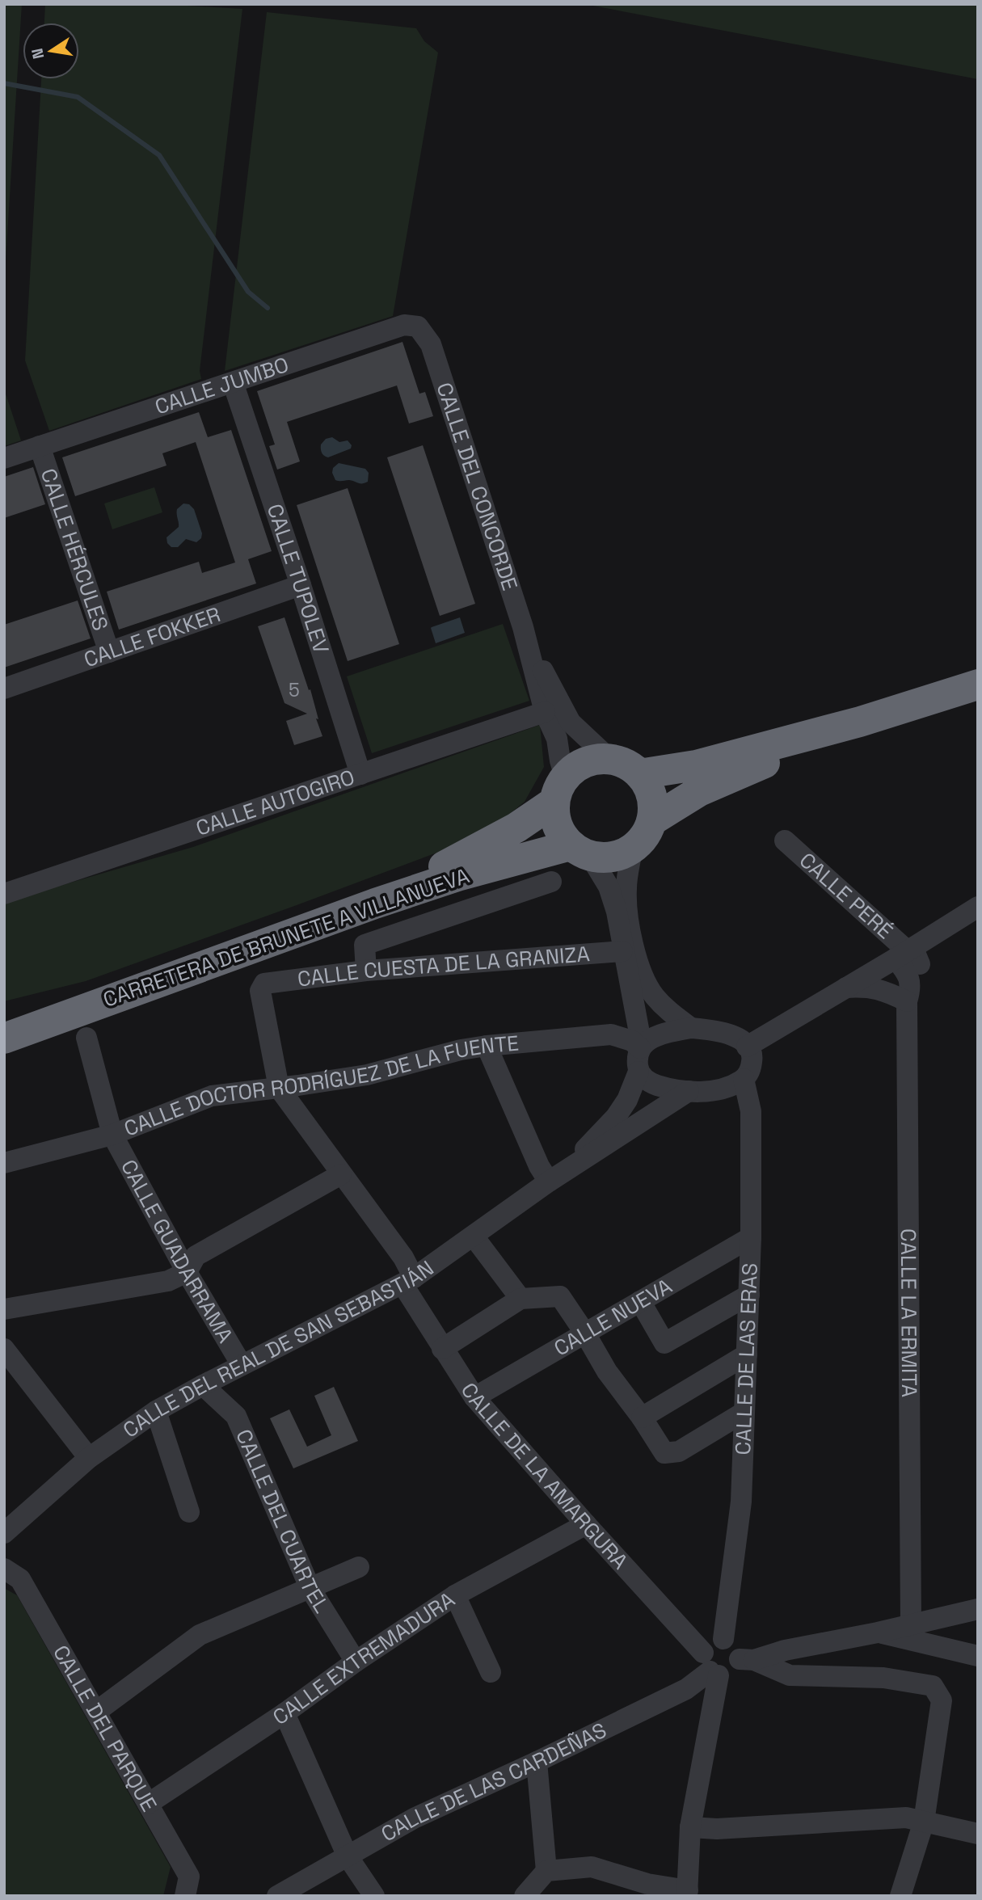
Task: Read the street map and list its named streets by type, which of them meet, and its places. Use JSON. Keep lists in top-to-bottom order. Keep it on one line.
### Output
{"streets":{"highway":["CARRETERA DE BRUNETE A VILLANUEVA"],"street":["CALLE JUMBO","CALLE DEL CONCORDE","CALLE HÉRCULES","CALLE TUPOLEV","CALLE FOKKER","CALLE AUTOGIRO","CALLE PERÉ","CALLE CUESTA DE LA GRANIZA","CALLE DOCTOR RODRÍGUEZ DE LA FUENTE","CALLE GUADARRAMA","CALLE LA ERMITA","CALLE NUEVA","CALLE DEL REAL DE SAN SEBASTIÁN","CALLE DE LAS ERAS","CALLE DE LA AMARGURA","CALLE DEL CUARTEL","CALLE EXTREMADURA","CALLE DEL PARQUE","CALLE DE LAS CARDEÑAS"]},"crossings":[["CALLE JUMBO","CALLE DEL CONCORDE"],["CALLE JUMBO","CALLE HÉRCULES"],["CALLE JUMBO","CALLE TUPOLEV"],["CALLE DEL CONCORDE","CALLE AUTOGIRO"],["CALLE DEL CONCORDE","CARRETERA DE BRUNETE A VILLANUEVA"],["CALLE HÉRCULES","CALLE FOKKER"],["CALLE TUPOLEV","CALLE FOKKER"],["CALLE TUPOLEV","CALLE AUTOGIRO"],["CALLE PERÉ","CALLE LA ERMITA"],["CALLE CUESTA DE LA GRANIZA","CALLE DE LA AMARGURA"],["CALLE DOCTOR RODRÍGUEZ DE LA FUENTE","CALLE GUADARRAMA"],["CALLE DOCTOR RODRÍGUEZ DE LA FUENTE","CALLE DEL REAL DE SAN SEBASTIÁN"],["CALLE DOCTOR RODRÍGUEZ DE LA FUENTE","CALLE DE LAS ERAS"],["CALLE DOCTOR RODRÍGUEZ DE LA FUENTE","CALLE DE LA AMARGURA"],["CALLE GUADARRAMA","CALLE DEL REAL DE SAN SEBASTIÁN"],["CALLE NUEVA","CALLE DE LAS ERAS"],["CALLE NUEVA","CALLE DE LA AMARGURA"],["CALLE DEL REAL DE SAN SEBASTIÁN","CALLE DE LAS ERAS"],["CALLE DEL REAL DE SAN SEBASTIÁN","CALLE DE LA AMARGURA"],["CALLE DEL REAL DE SAN SEBASTIÁN","CALLE DEL CUARTEL"],["CALLE DE LAS ERAS","CALLE DE LA AMARGURA"],["CALLE DE LAS ERAS","CALLE DE LAS CARDEÑAS"],["CALLE DE LA AMARGURA","CALLE EXTREMADURA"],["CALLE DE LA AMARGURA","CALLE DE LAS CARDEÑAS"],["CALLE DEL CUARTEL","CALLE EXTREMADURA"],["CALLE EXTREMADURA","CALLE DEL PARQUE"]],"house_numbers":["5"],"north":"left"}
